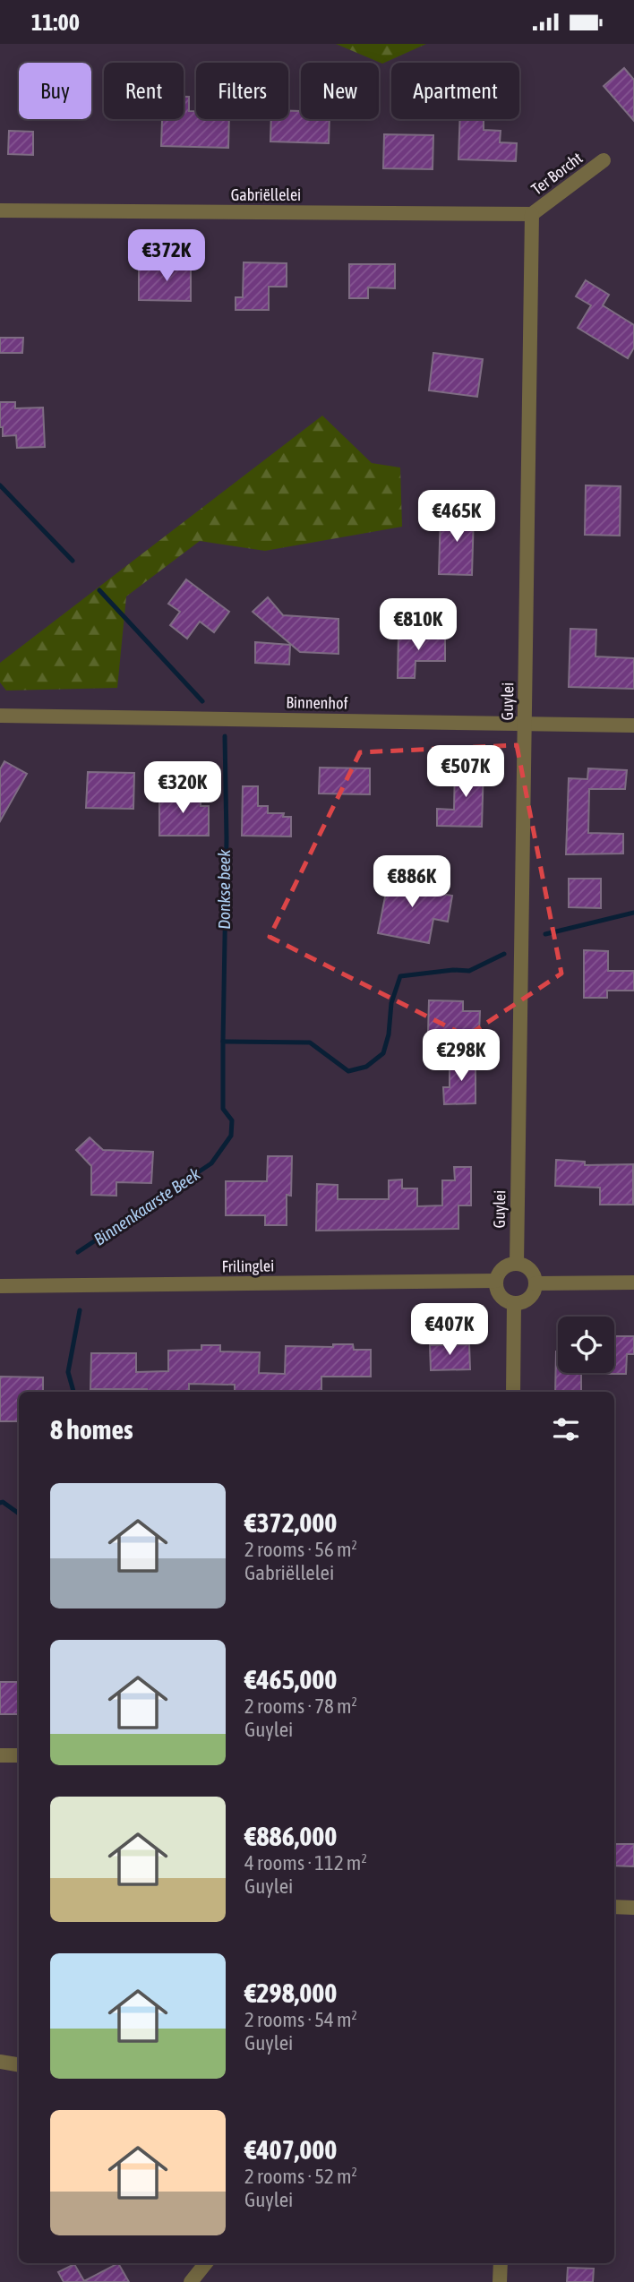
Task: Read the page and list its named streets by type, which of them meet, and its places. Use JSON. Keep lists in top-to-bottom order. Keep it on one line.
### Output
{"streets":{"street":["Ter Borcht","Gabriëllelei","Guylei","Binnenhof","Frilinglei"]},"crossings":[["Ter Borcht","Gabriëllelei"],["Ter Borcht","Guylei"],["Gabriëllelei","Guylei"],["Guylei","Binnenhof"],["Guylei","Frilinglei"]],"water":["Donkse beek","Binnenkaarste Beek"],"page":{"status":"11:00","chip":["Buy","Rent","Filters","New","Apartment"],"price":["€372K","€465K","€810K","€507K","€320K","€886K","€298K","€407K"],"heading":"8 homes","list":[{"name":"€372,000","note":"2 rooms · 56 m² · Gabriëllelei"},{"name":"€465,000","note":"2 rooms · 78 m² · Guylei"},{"name":"€886,000","note":"4 rooms · 112 m² · Guylei"},{"name":"€298,000","note":"2 rooms · 54 m² · Guylei"},{"name":"€407,000","note":"2 rooms · 52 m² · Guylei"}]}}
